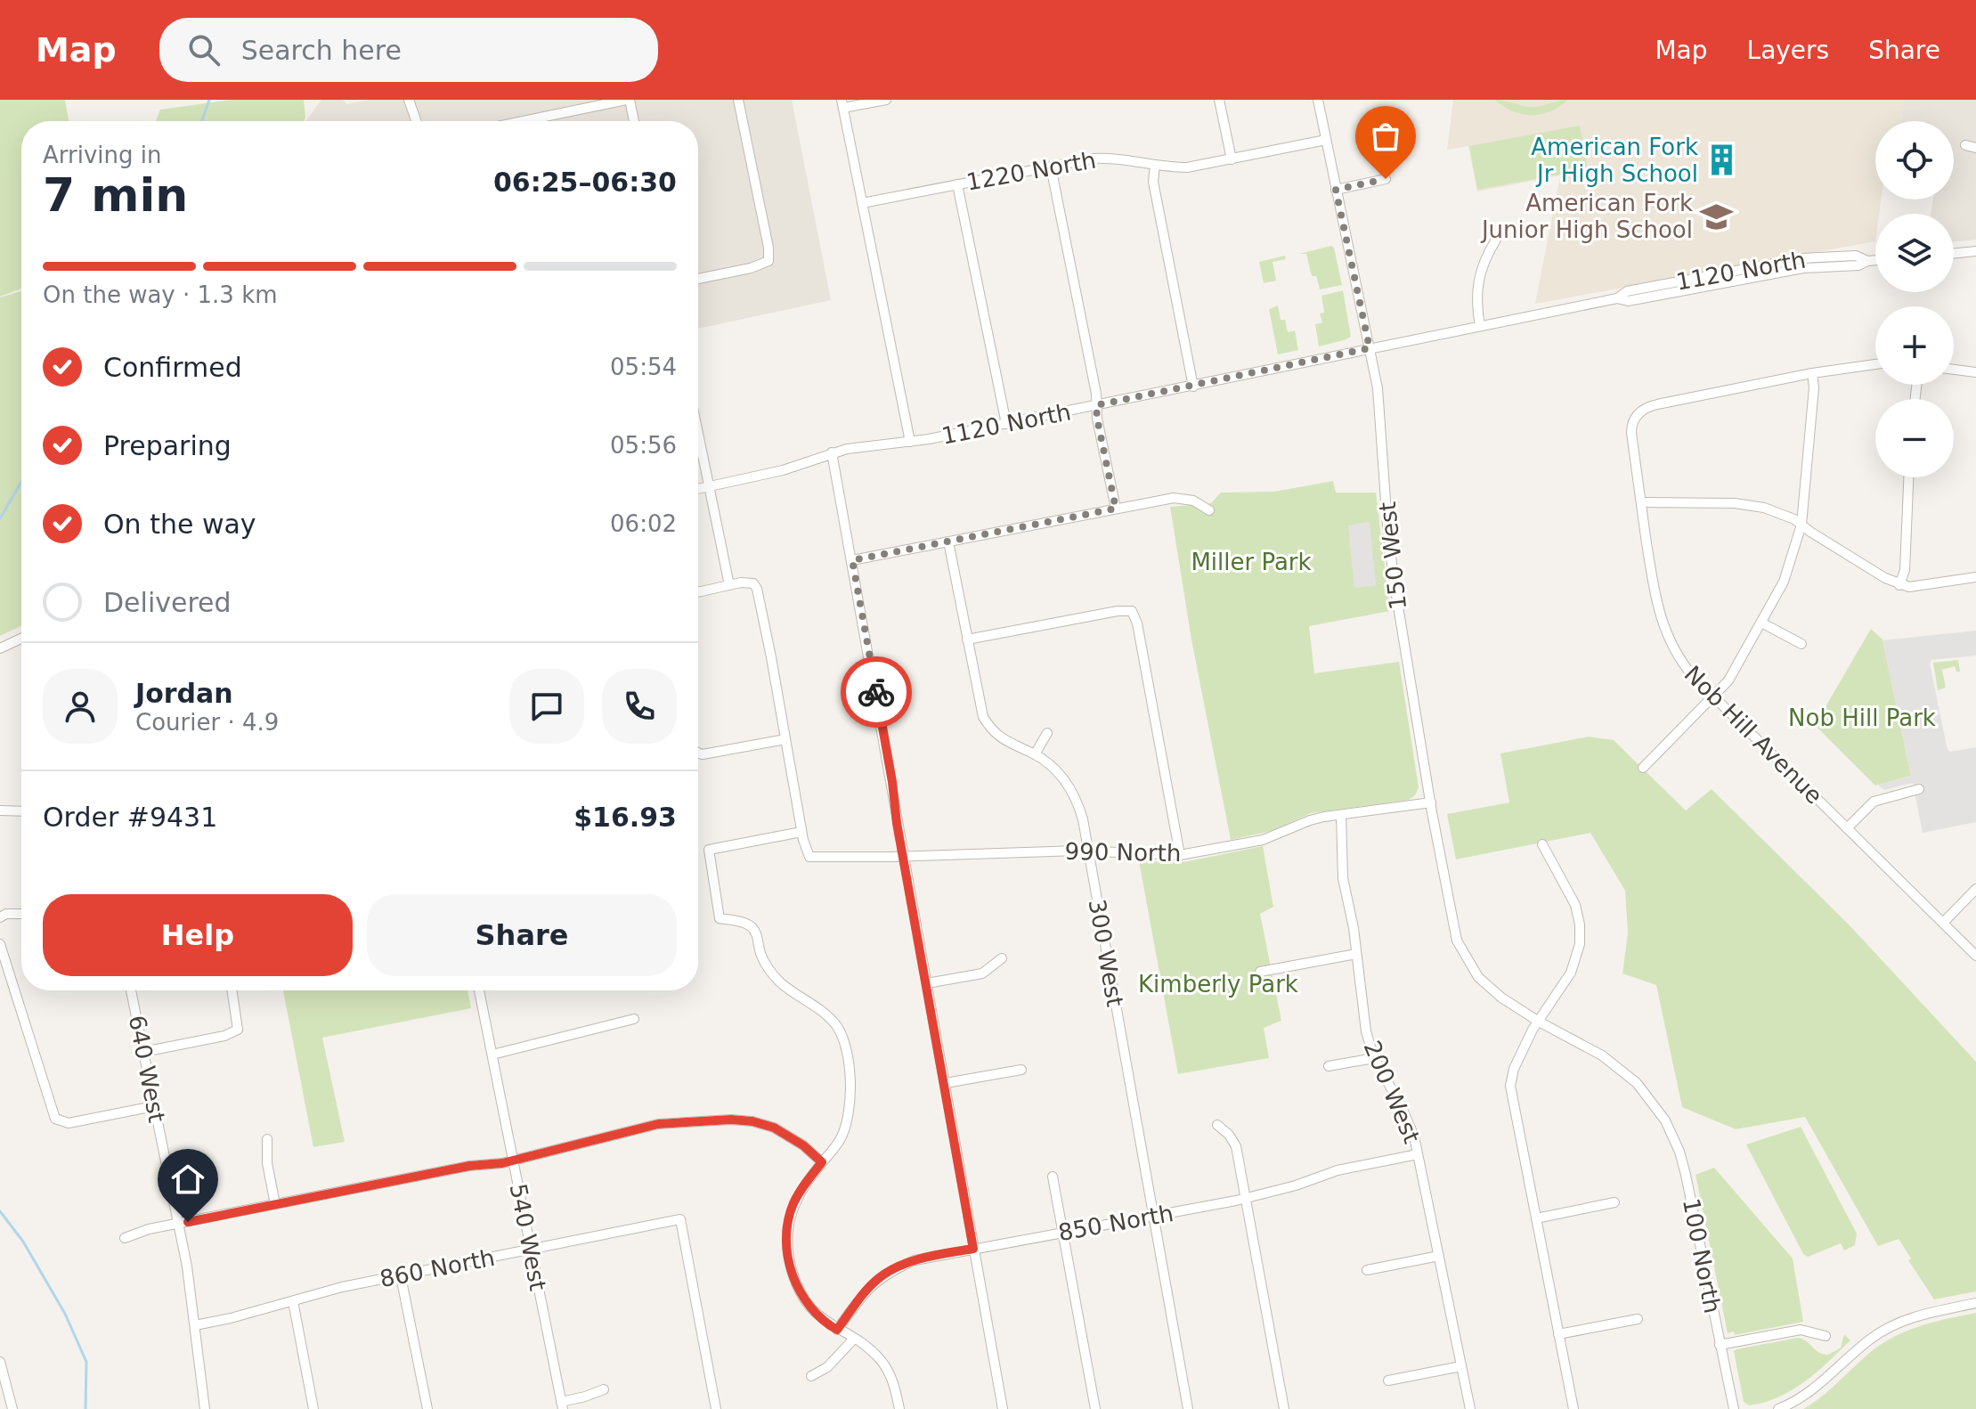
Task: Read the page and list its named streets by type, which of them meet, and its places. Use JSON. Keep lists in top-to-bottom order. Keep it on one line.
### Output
{"streets":{"street":["1220 North","1120 North","150 West","Nob Hill Avenue","990 North","300 West","640 West","200 West","850 North","540 West","100 North","860 North"]},"crossings":[["1220 North","150 West"],["1120 North","150 West"],["150 West","990 North"],["150 West","100 North"],["990 North","300 West"],["990 North","200 West"],["300 West","850 North"],["640 West","860 North"],["200 West","850 North"],["540 West","860 North"]],"parks":["Miller Park","Nob Hill Park","Kimberly Park"],"places":{"building":["American Fork Jr High School"],"school or university":["American Fork Junior High School"]},"page":{"header":"Map","search":"Search here","nav":["Map","Layers","Share"],"map_buttons":["+","−"],"heading":["7 min","Arriving in","06:25–06:30"],"panel":["Jordan","Courier · 4.9","Order #9431","$16.93"],"bar":"On the way · 1.3 km","list":[["Confirmed","05:54"],["Preparing","05:56"],["On the way","06:02"],"Delivered"],"buttons":["Help","Share"]}}
